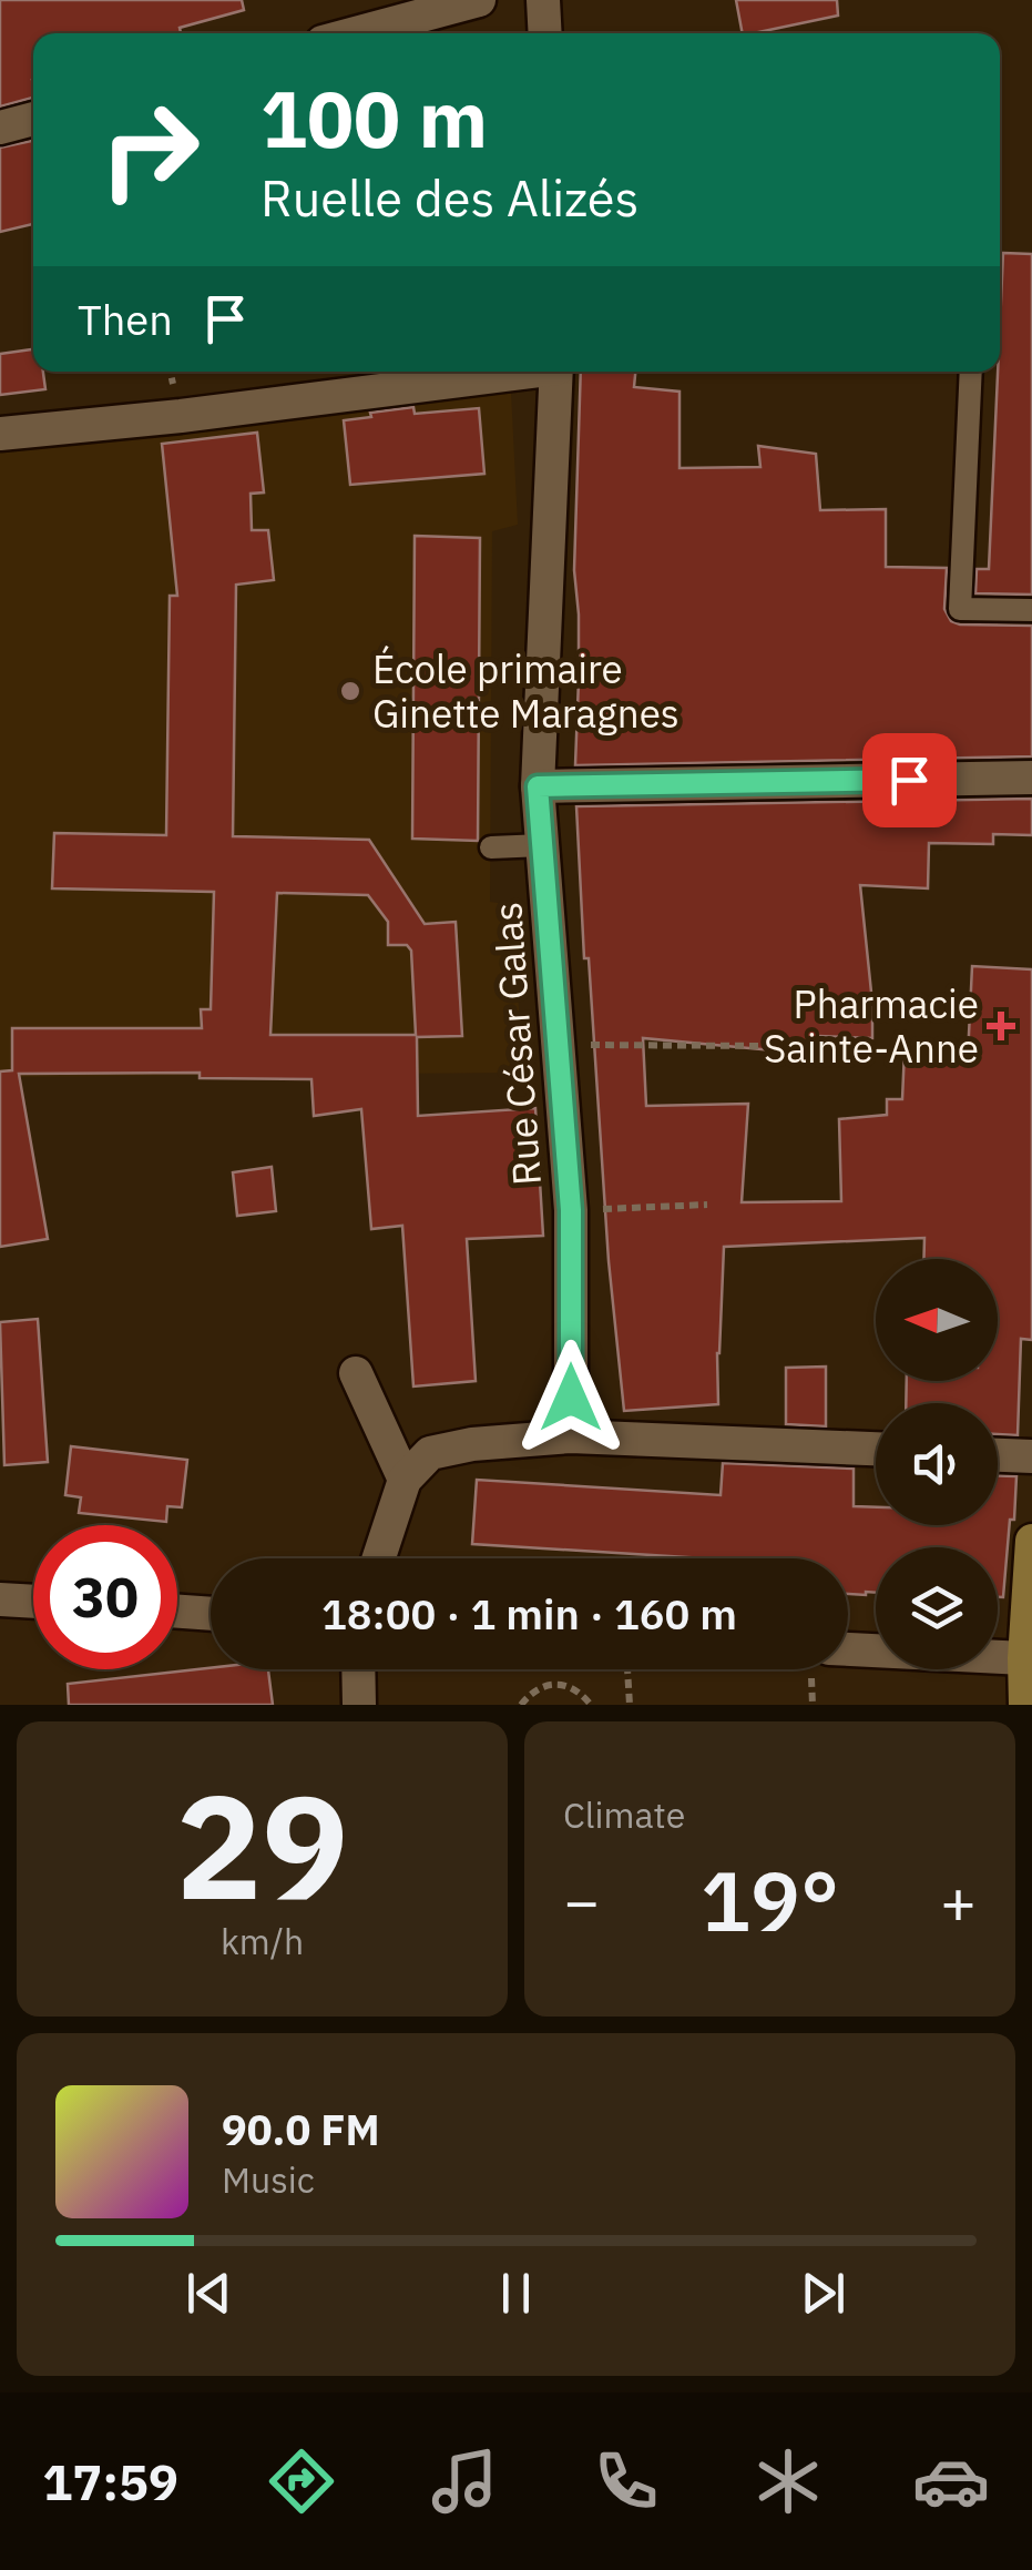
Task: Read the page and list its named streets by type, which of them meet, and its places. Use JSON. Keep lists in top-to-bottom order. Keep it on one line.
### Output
{"streets":{"street":["Rue César Galas"]},"places":{"other":["École primaire Ginette Maragnes"],"health":["Pharmacie Sainte-Anne"]},"north":"left","page":{"turn":["100 m","Ruelle des Alizés"],"then":"Then","limit":"30","trip":"18:00 · 1 min · 160 m","tile":[["29","km/h"],"Climate"],"heat":["−","19°","+"],"song":["90.0 FM","Music"],"tabs":"17:59"}}
